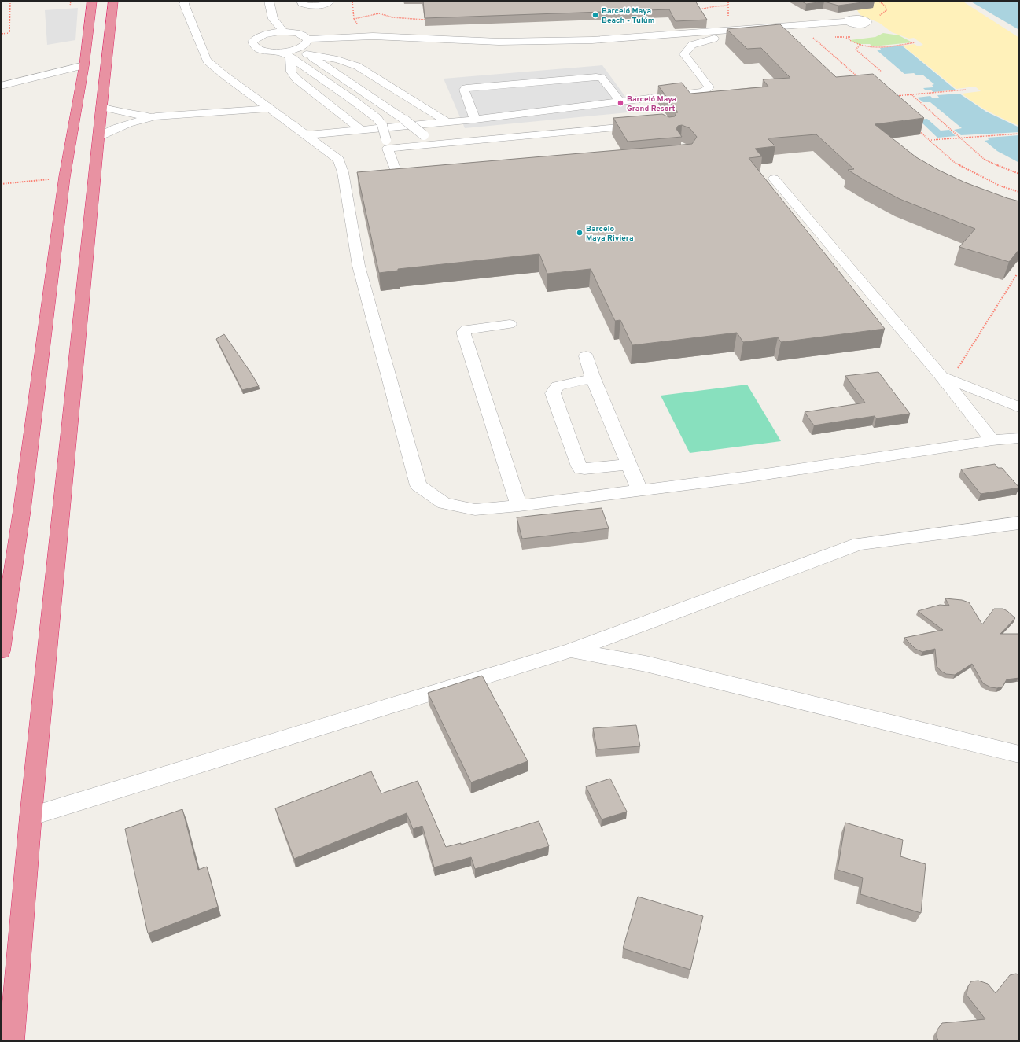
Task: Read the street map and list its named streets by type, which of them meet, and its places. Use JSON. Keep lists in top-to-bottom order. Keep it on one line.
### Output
{"places":["Barceló Maya Beach - Tulúm","Barceló Maya Grand Resort","Barcelo Maya Riviera"]}
